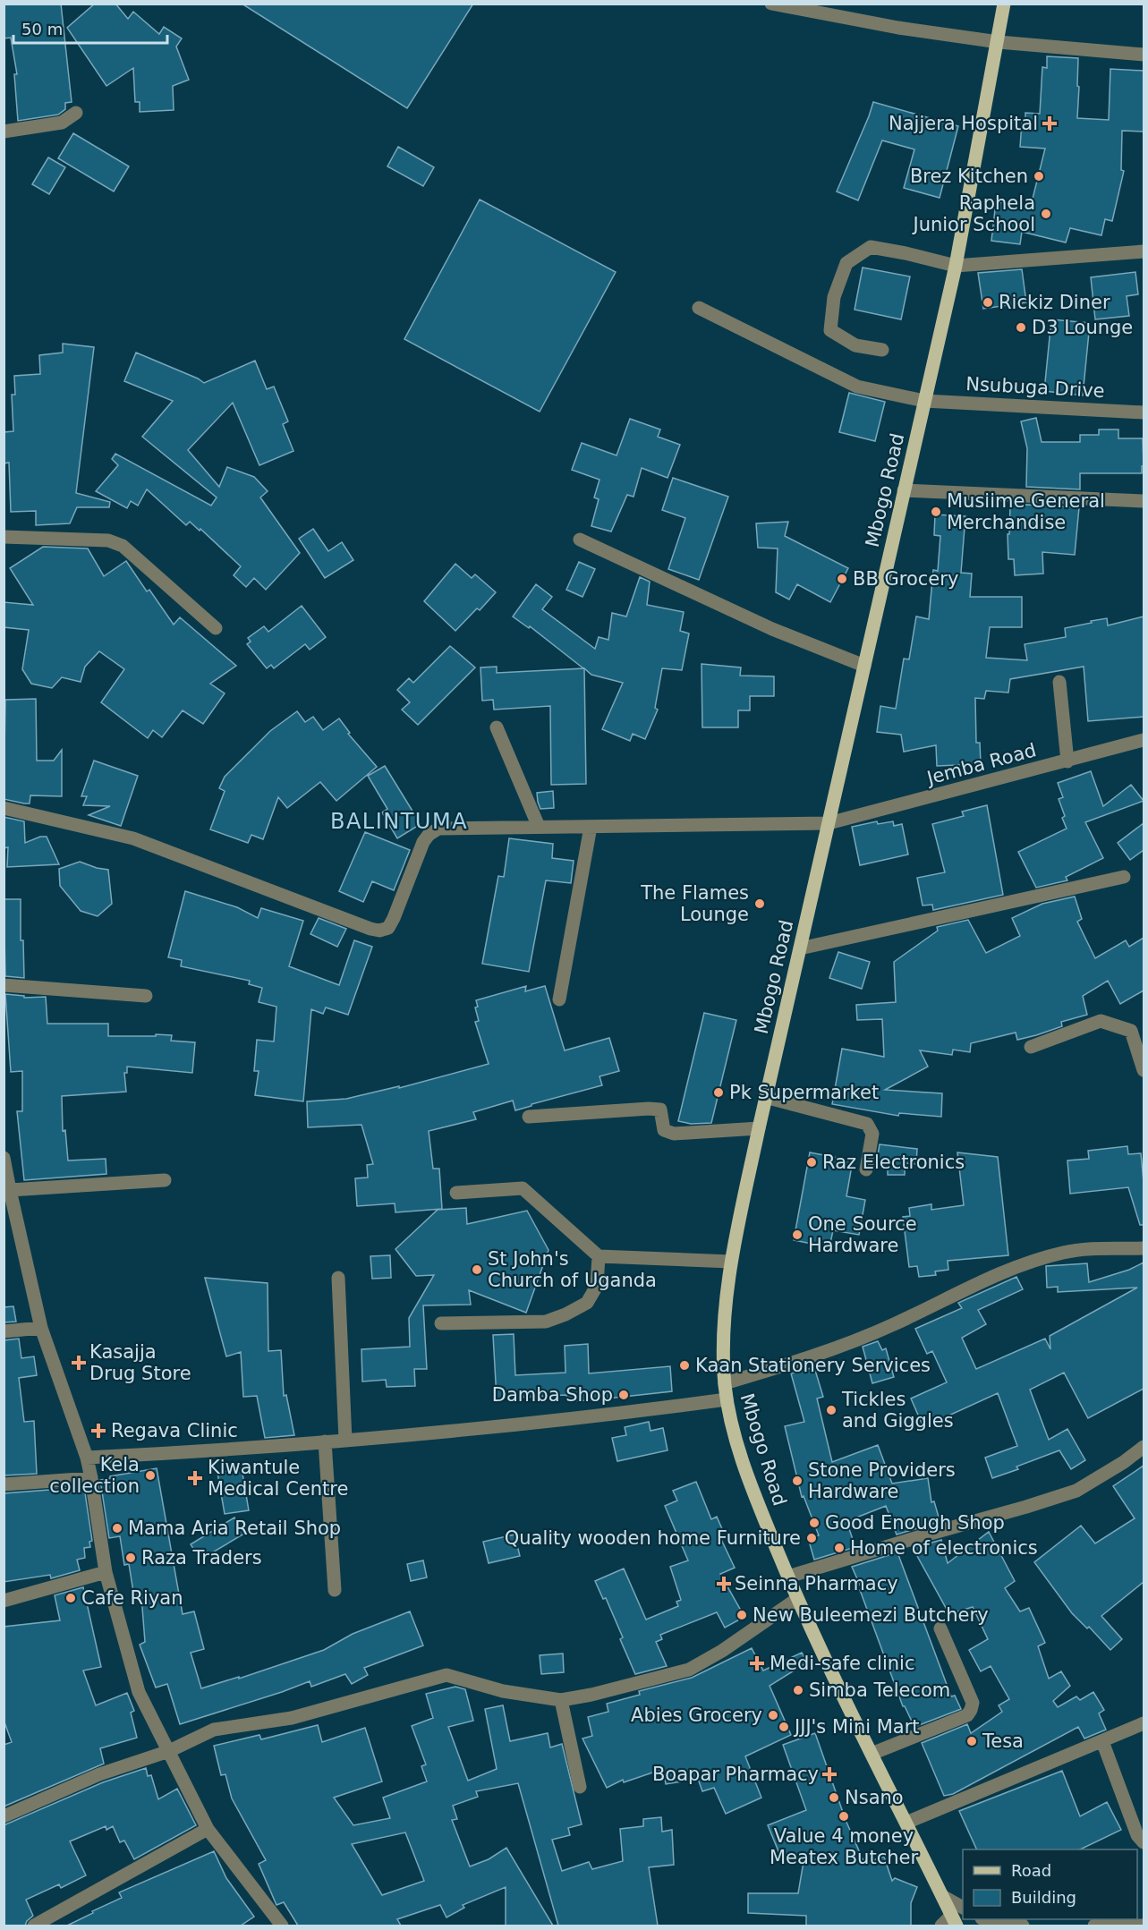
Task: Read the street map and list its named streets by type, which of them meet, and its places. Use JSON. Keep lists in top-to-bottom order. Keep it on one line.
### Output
{"streets":{"main road":["Mbogo Road"],"street":["Nsubuga Drive","Jemba Road"]},"crossings":[["Nsubuga Drive","Mbogo Road"],["Mbogo Road","Jemba Road"]],"districts":["BALINTUMA"],"places":{"health":["Najjera Hospital","Kasajja Drug Store","Regava Clinic","Kiwantule Medical Centre","Seinna Pharmacy","Medi-safe clinic","Boapar Pharmacy"],"other":["Brez Kitchen","Raphela Junior School","Rickiz Diner","D3 Lounge","Musiime General Merchandise","BB Grocery","The Flames Lounge","Pk Supermarket","Raz Electronics","One Source Hardware","St John's Church of Uganda","Kaan Stationery Services","Damba Shop","Tickles and Giggles","Kela collection","Stone Providers Hardware","Good Enough Shop","Mama Aria Retail Shop","Quality wooden home Furniture","Home of electronics","Raza Traders","Cafe Riyan","New Buleemezi Butchery","Simba Telecom","Abies Grocery","JJJ's Mini Mart","Tesa","Nsano","Value 4 money Meatex Butcher"]},"legend":["Road","Building"],"scale_bar":"50 m"}
